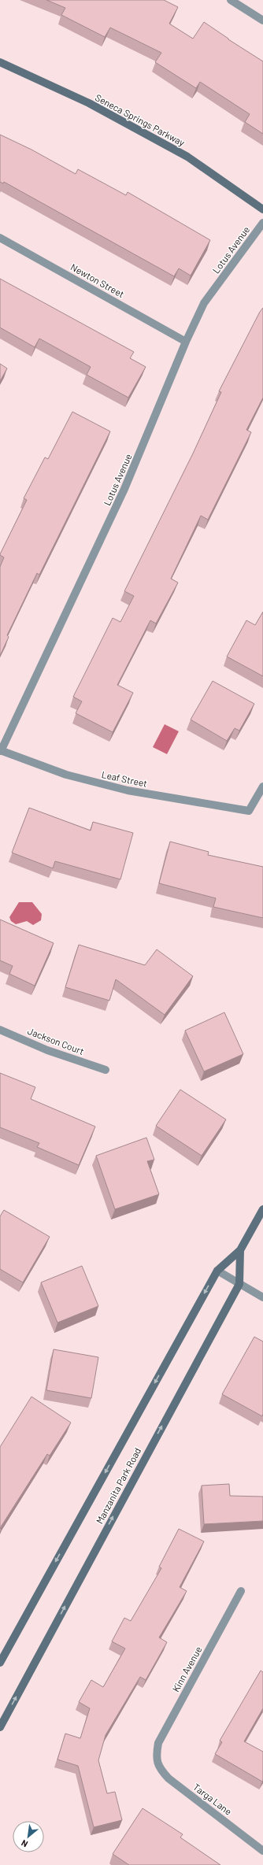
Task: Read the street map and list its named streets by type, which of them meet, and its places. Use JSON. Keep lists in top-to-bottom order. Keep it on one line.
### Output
{"streets":{"street":["Seneca Springs Parkway","Lotus Avenue","Newton Street","Leaf Street","Jackson Court","Manzanita Park Road","Kinn Avenue","Targa Lane"]},"crossings":[["Lotus Avenue","Newton Street"],["Lotus Avenue","Leaf Street"],["Kinn Avenue","Targa Lane"]],"north":"bottom left"}
